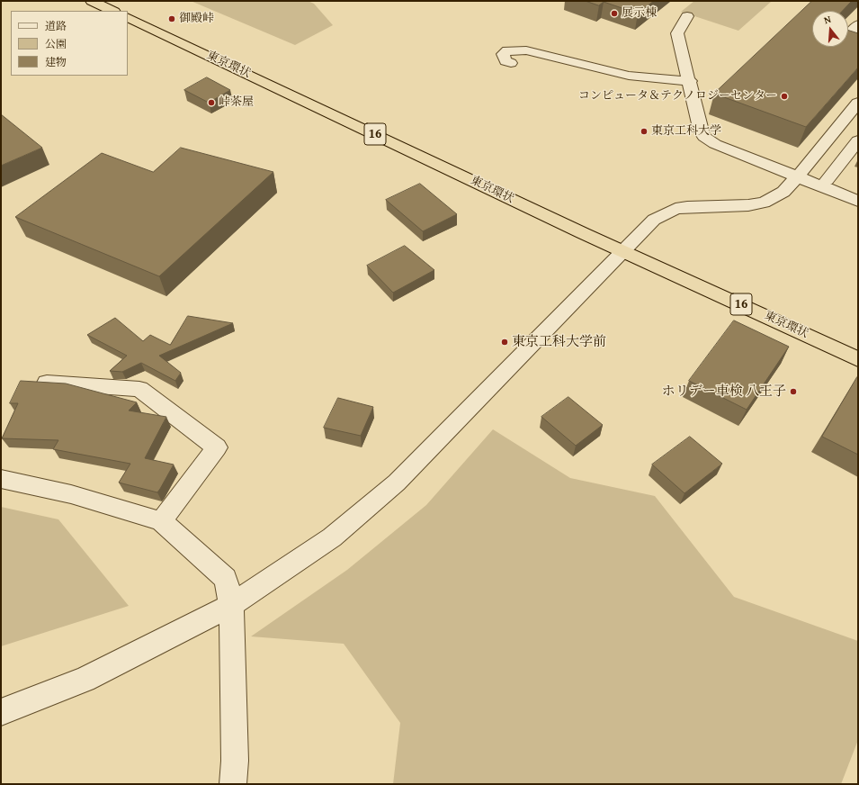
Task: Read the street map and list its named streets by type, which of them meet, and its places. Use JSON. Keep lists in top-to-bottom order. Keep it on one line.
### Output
{"streets":{"highway":["東京環状","16"]},"places":["展示棟","御殿峠","コンピュータ＆テクノロジーセンター","峠茶屋","東京工科大学","東京工科大学前","ホリデー車検 八王子"],"legend":["道路","公園","建物"],"north":"top"}
